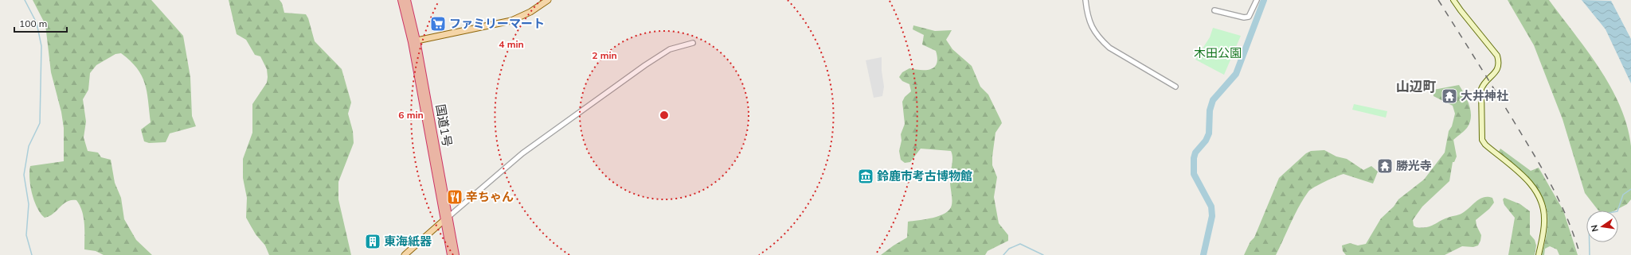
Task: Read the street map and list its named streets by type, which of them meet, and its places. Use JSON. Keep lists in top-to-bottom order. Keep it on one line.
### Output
{"streets":{"highway":["国道1号"]},"districts":["山辺町"],"parks":["木田公園"],"places":{"supermarket":["ファミリーマート"],"temple":["大井神社","勝光寺"],"museum":["鈴鹿市考古博物館"],"restaurant":["辛ちゃん"],"building":["東海紙器"]},"scale_bar":"100 m","north":"left","rings":["4 min","2 min","6 min"]}
